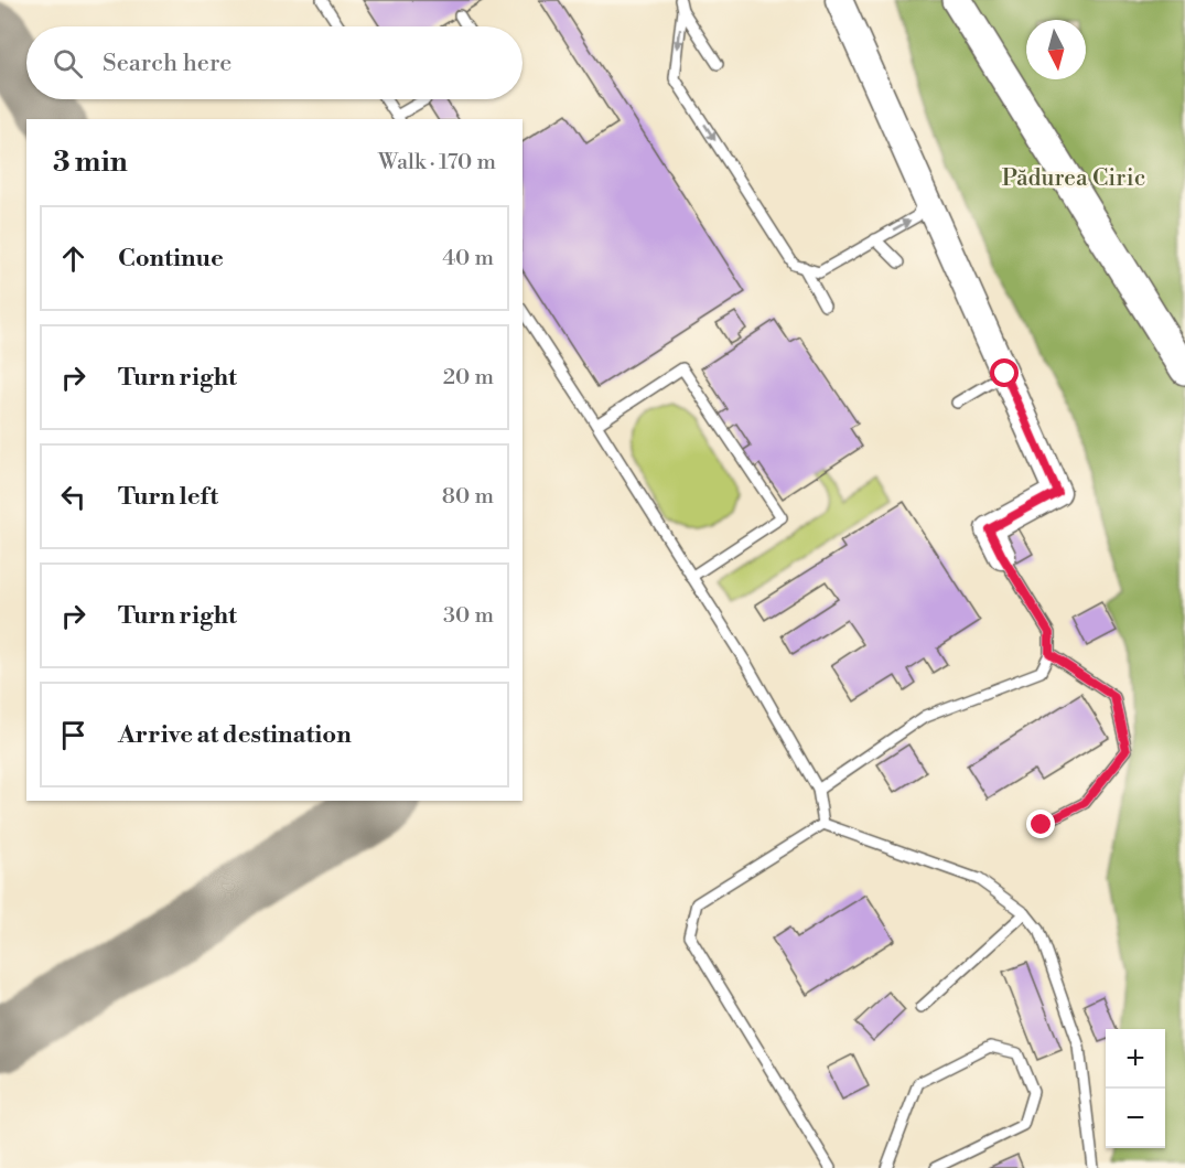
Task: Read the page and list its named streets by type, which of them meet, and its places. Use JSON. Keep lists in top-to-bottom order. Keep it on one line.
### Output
{"parks":["Pădurea Ciric"],"north":"bottom","page":{"search":"Search here","heading":["3 min","Walk · 170 m"],"list":[["Continue","40 m"],["Turn right","20 m"],["Turn left","80 m"],["Turn right","30 m"],"Arrive at destination"],"map_buttons":["+","−"]}}
